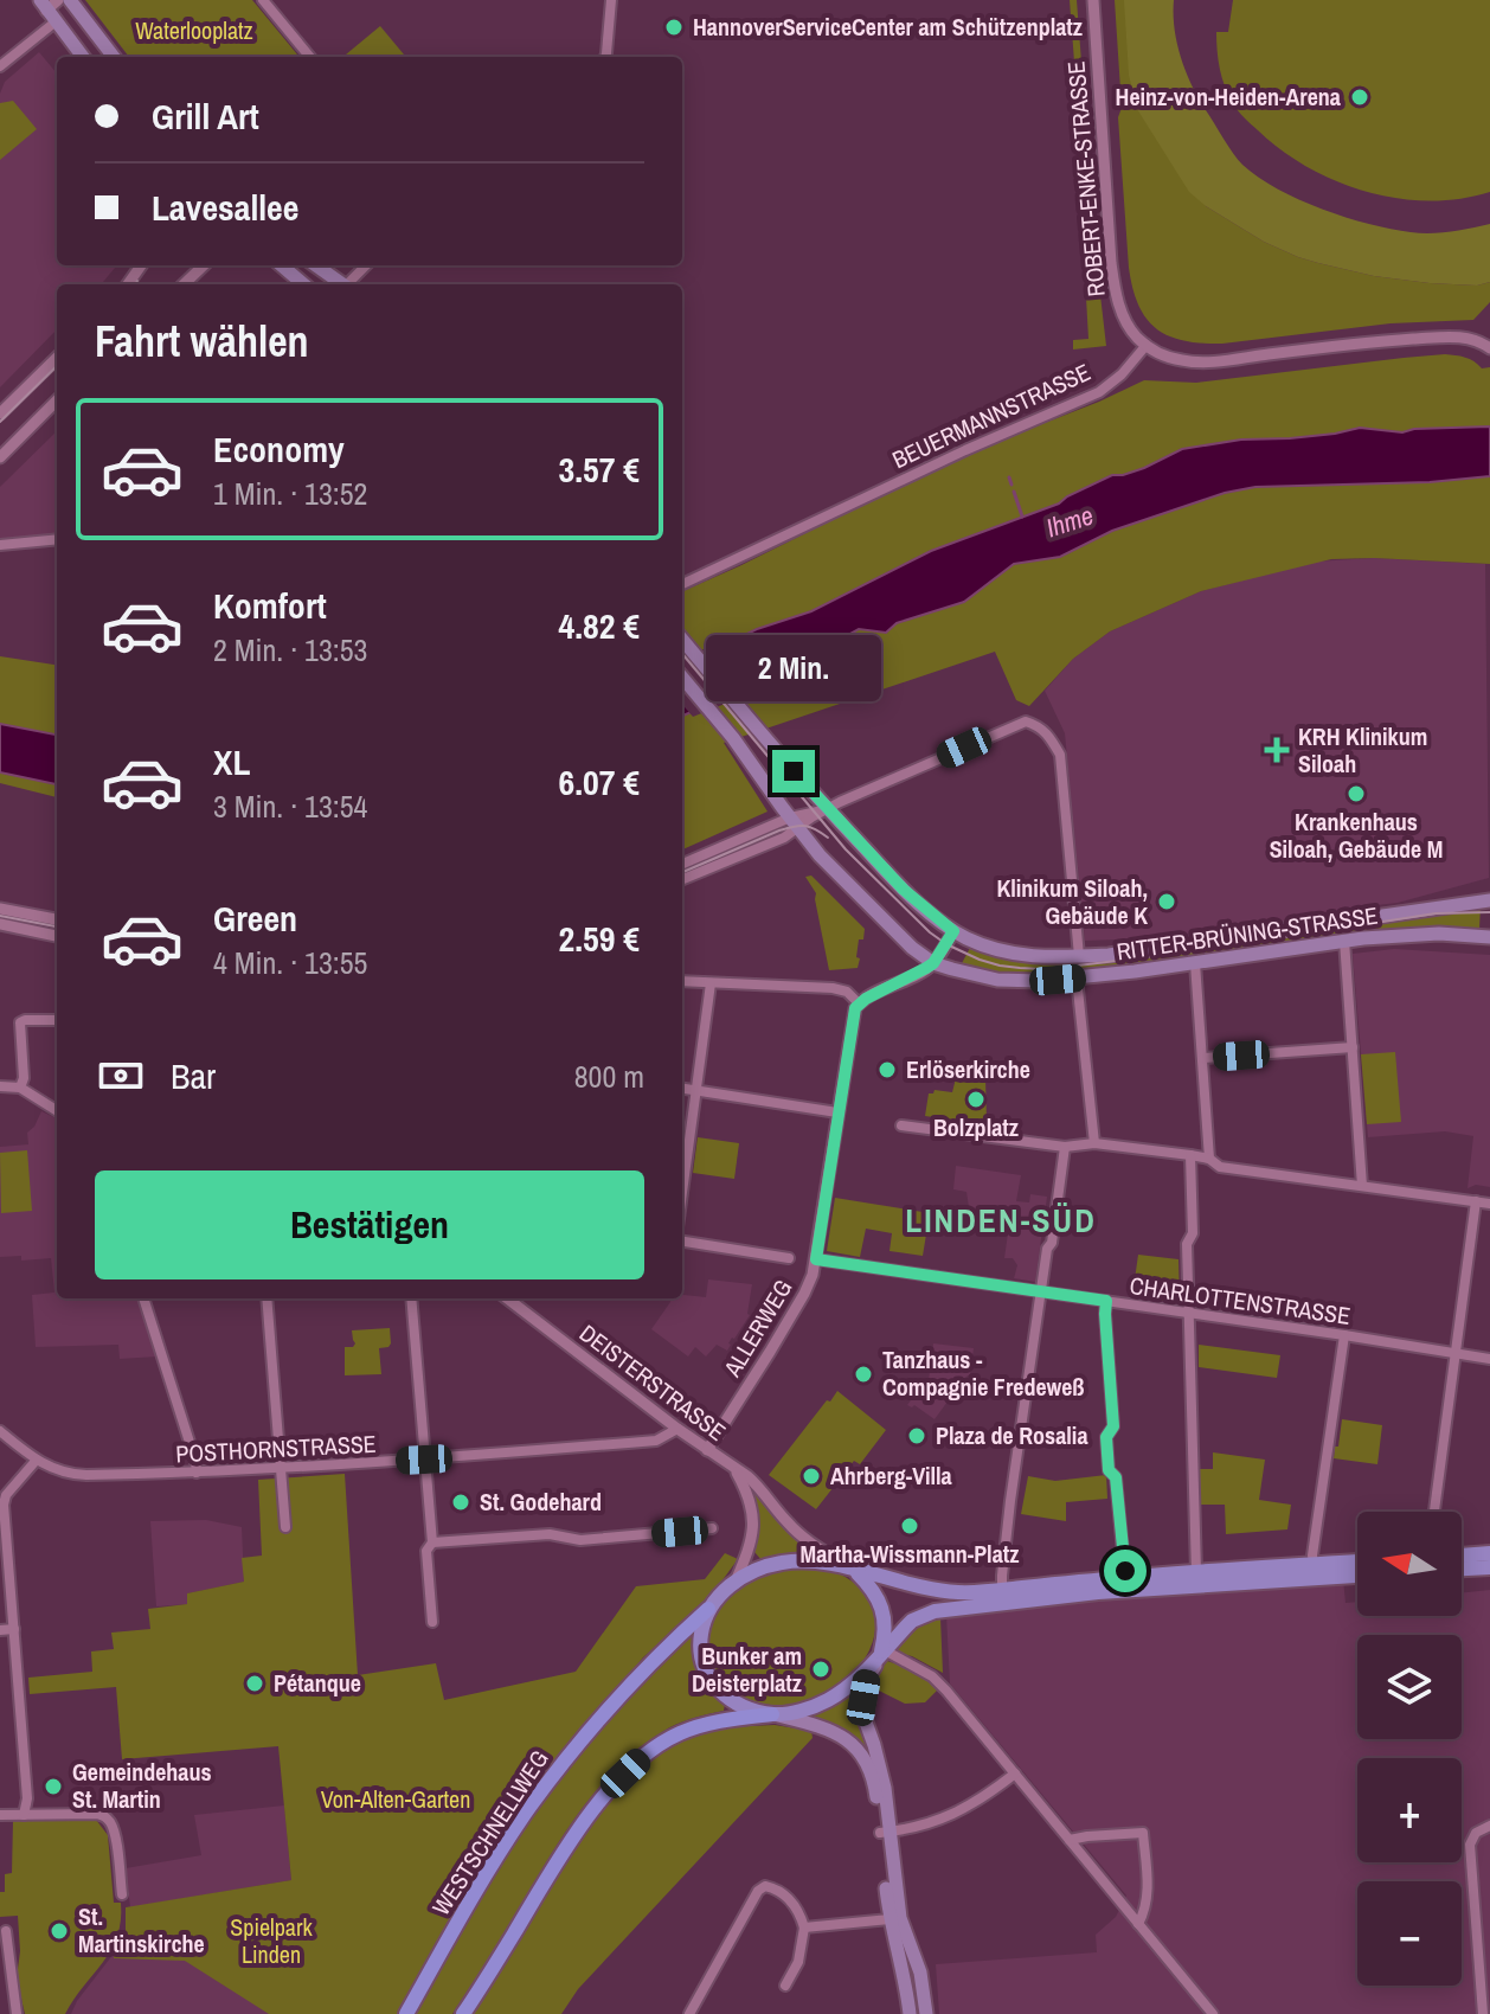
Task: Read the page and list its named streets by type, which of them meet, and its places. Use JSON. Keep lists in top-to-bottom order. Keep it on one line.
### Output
{"streets":{"highway":["WESTSCHNELLWEG"],"main road":["RITTER-BRÜNING-STRASSE"],"street":["ROBERT-ENKE-STRASSE","BEUERMANNSTRASSE","CHARLOTTENSTRASSE","ALLERWEG","DEISTERSTRASSE","POSTHORNSTRASSE"]},"crossings":[["ROBERT-ENKE-STRASSE","BEUERMANNSTRASSE"],["CHARLOTTENSTRASSE","ALLERWEG"],["ALLERWEG","DEISTERSTRASSE"],["DEISTERSTRASSE","POSTHORNSTRASSE"],["DEISTERSTRASSE","WESTSCHNELLWEG"]],"districts":["LINDEN-SÜD"],"water":["Ihme"],"parks":["Waterlooplatz","Von-Alten-Garten","Spielpark Linden"],"places":{"other":["HannoverServiceCenter am Schützenplatz","Heinz-von-Heiden-Arena","Krankenhaus Siloah, Gebäude M","Klinikum Siloah, Gebäude K","Erlöserkirche","Bolzplatz","Tanzhaus - Compagnie Fredeweß","Plaza de Rosalia","Ahrberg-Villa","St. Godehard","Martha-Wissmann-Platz","Bunker am Deisterplatz","Pétanque","Gemeindehaus St. Martin","St. Martinskirche"],"health":["KRH Klinikum Siloah"]},"north":"left","page":{"banner":["Grill Art","Lavesallee"],"heading":"Fahrt wählen","list":[{"name":"Economy","note":"1 Min. · 13:52","value":"3.57 €"},{"name":"Komfort","note":"2 Min. · 13:53","value":"4.82 €"},{"name":"XL","note":"3 Min. · 13:54","value":"6.07 €"},{"name":"Green","note":"4 Min. · 13:55","value":"2.59 €"}],"bubble":"2 Min.","pay":["Bar","800 m"],"buttons":"Bestätigen","map_buttons":["+","−"]}}
